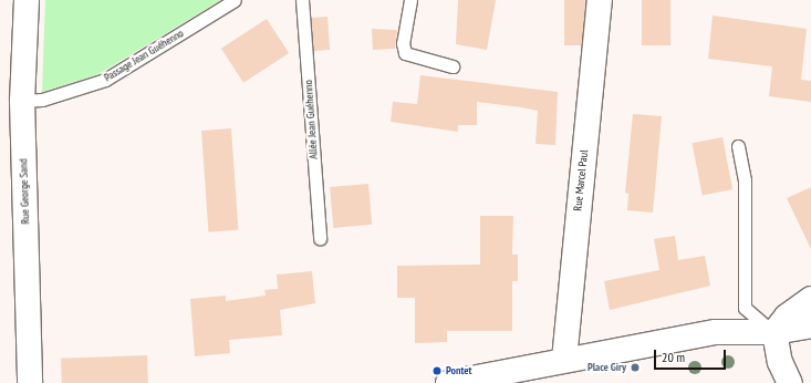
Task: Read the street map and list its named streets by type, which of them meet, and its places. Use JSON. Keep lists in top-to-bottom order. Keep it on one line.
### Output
{"streets":{"street":["Rue Marcel Paul","Rue George Sand"],"lane":["Passage Jean Guéhenno","Allée Jean Guéhenno"]},"crossings":[["Passage Jean Guéhenno","Rue George Sand"]],"places":["Place Giry","Pontet"],"scale_bar":"20 m"}
